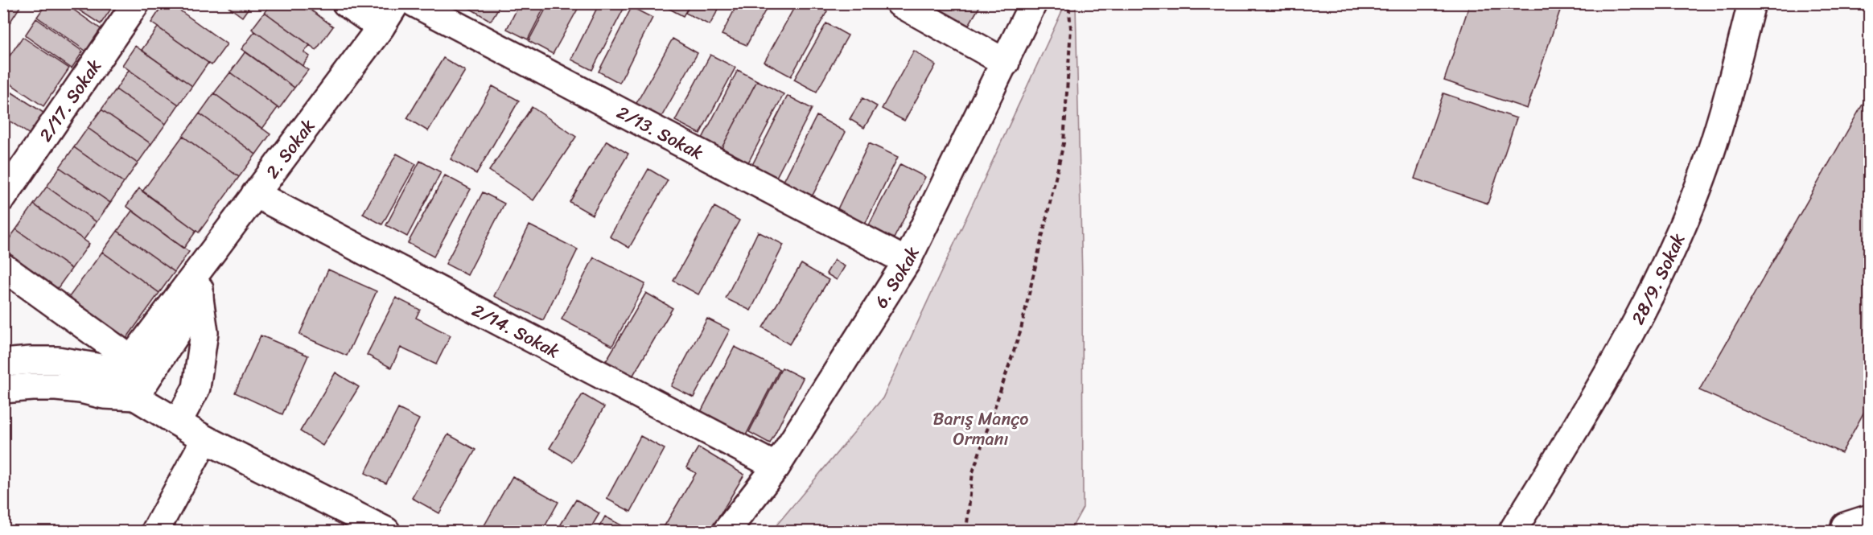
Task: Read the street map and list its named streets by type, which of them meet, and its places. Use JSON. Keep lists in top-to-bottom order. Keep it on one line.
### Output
{"streets":{"street":["2/17. Sokak","2/13. Sokak","2. Sokak","6. Sokak","28/9. Sokak","2/14. Sokak"]},"crossings":[["2/13. Sokak","6. Sokak"],["2. Sokak","2/14. Sokak"],["6. Sokak","2/14. Sokak"]],"parks":["Barış Manço Ormanı"]}
